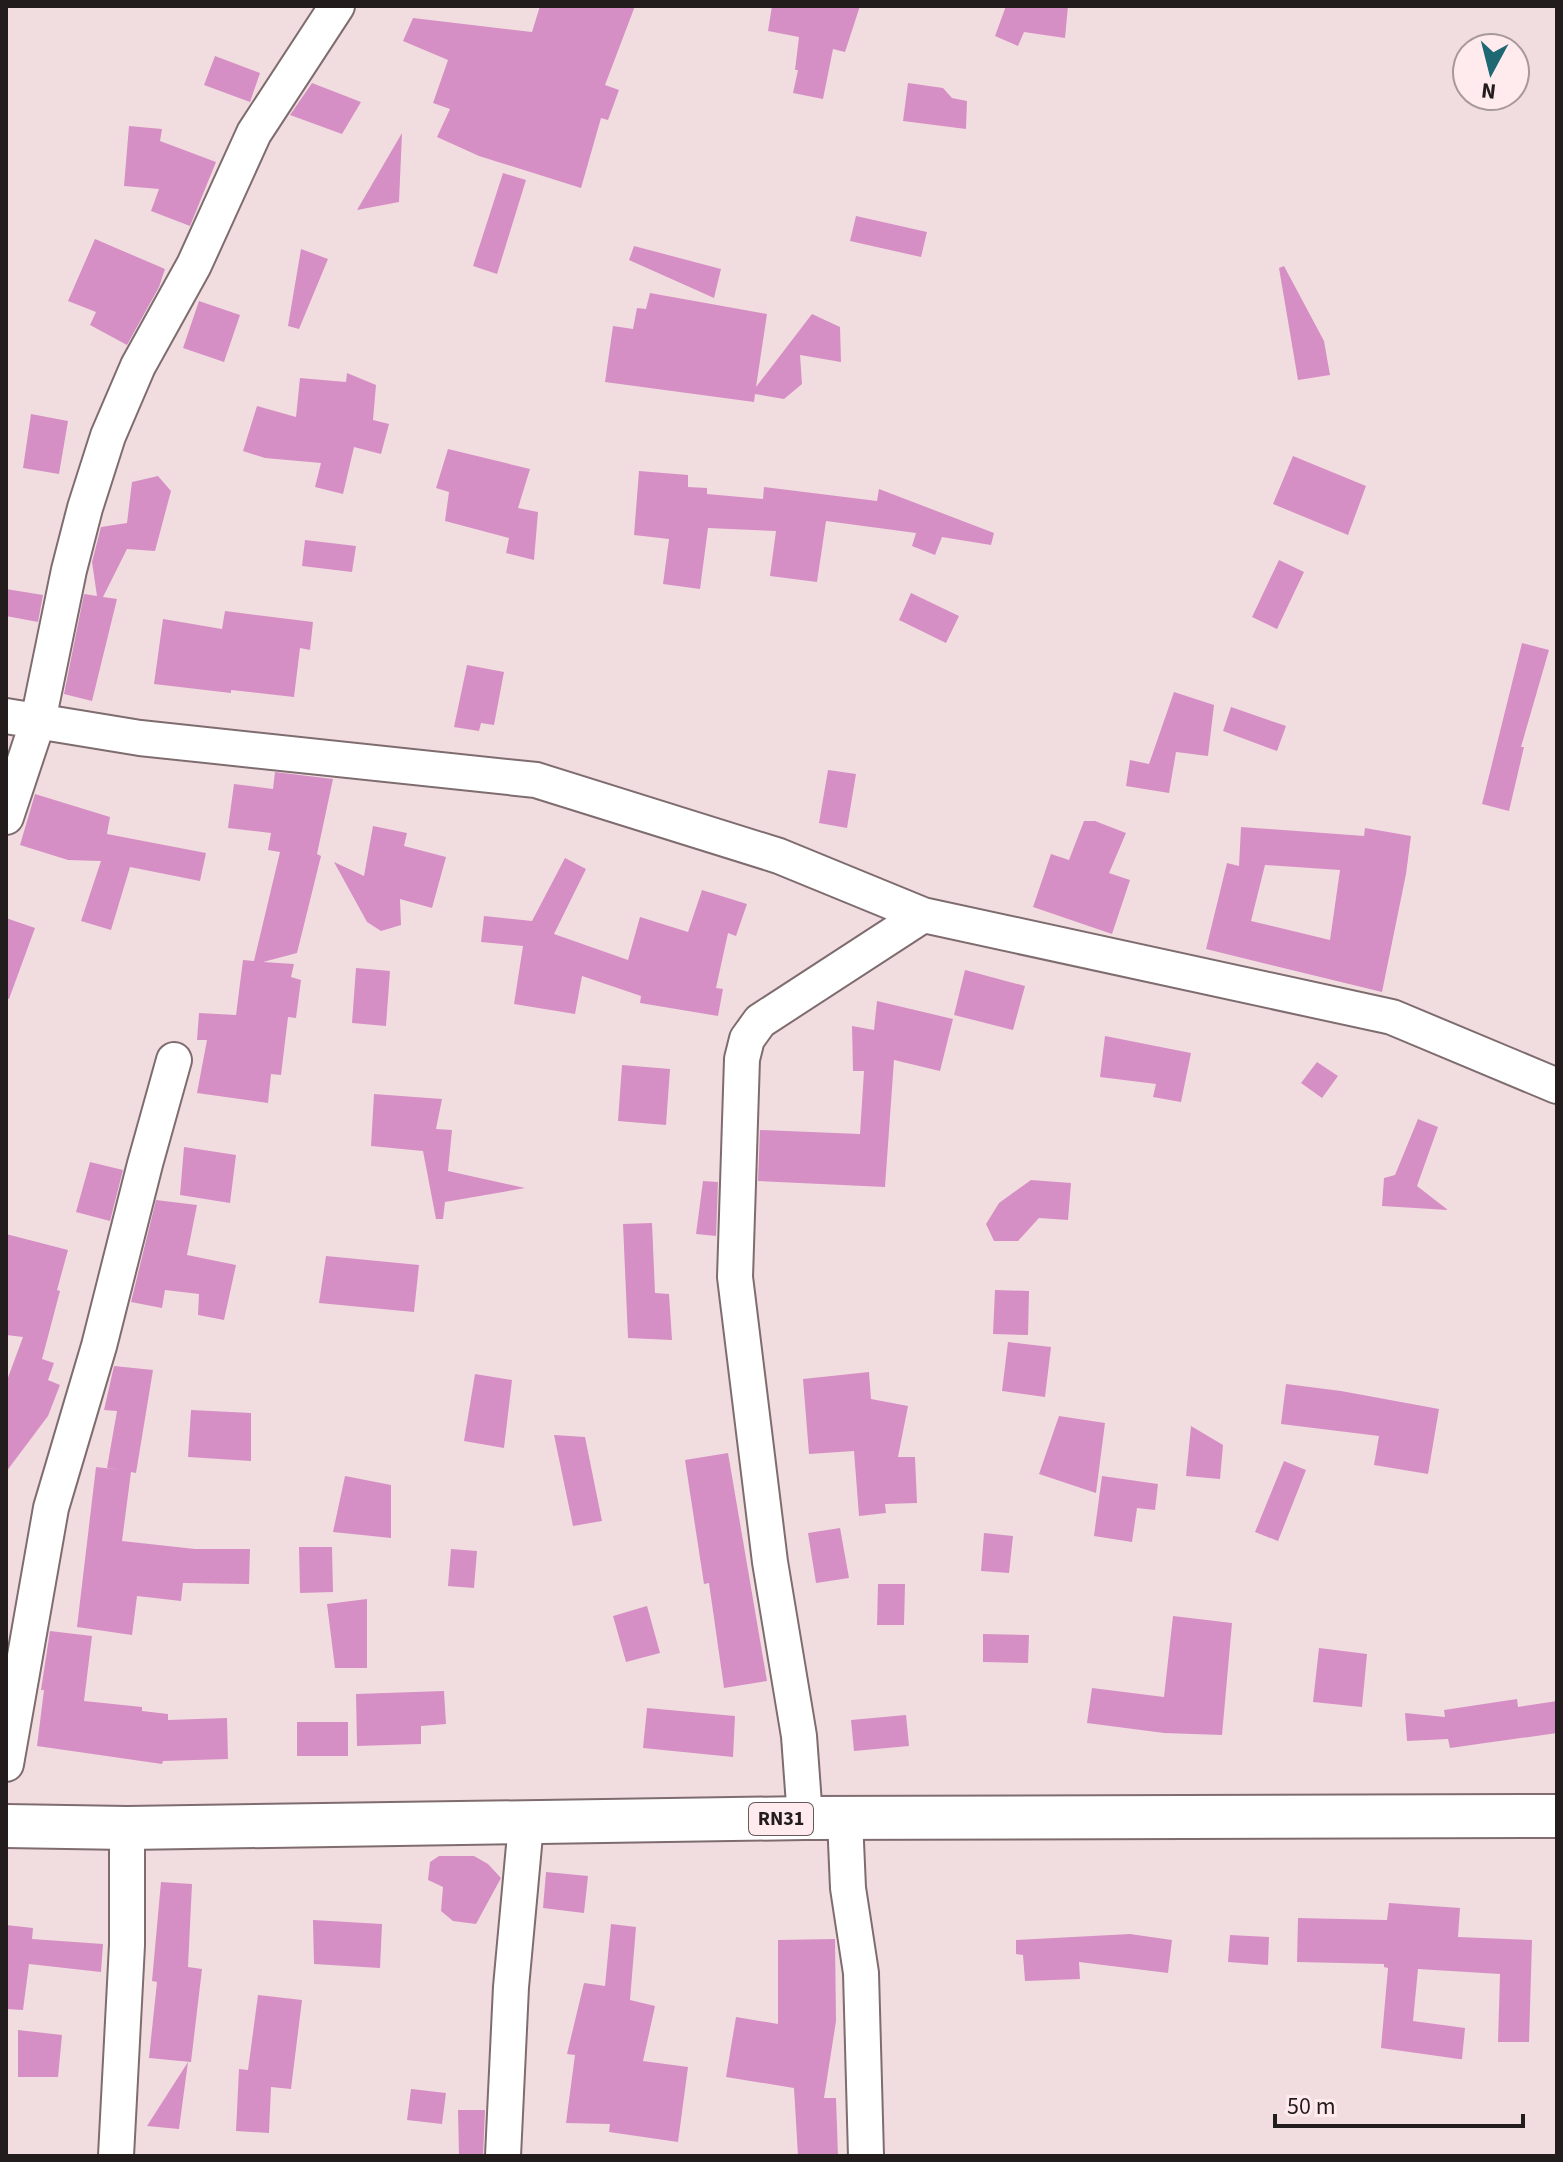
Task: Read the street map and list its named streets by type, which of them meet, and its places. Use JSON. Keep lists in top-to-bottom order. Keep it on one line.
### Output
{"streets":{"main road":["RN31"]},"scale_bar":"50 m","north":"bottom"}
